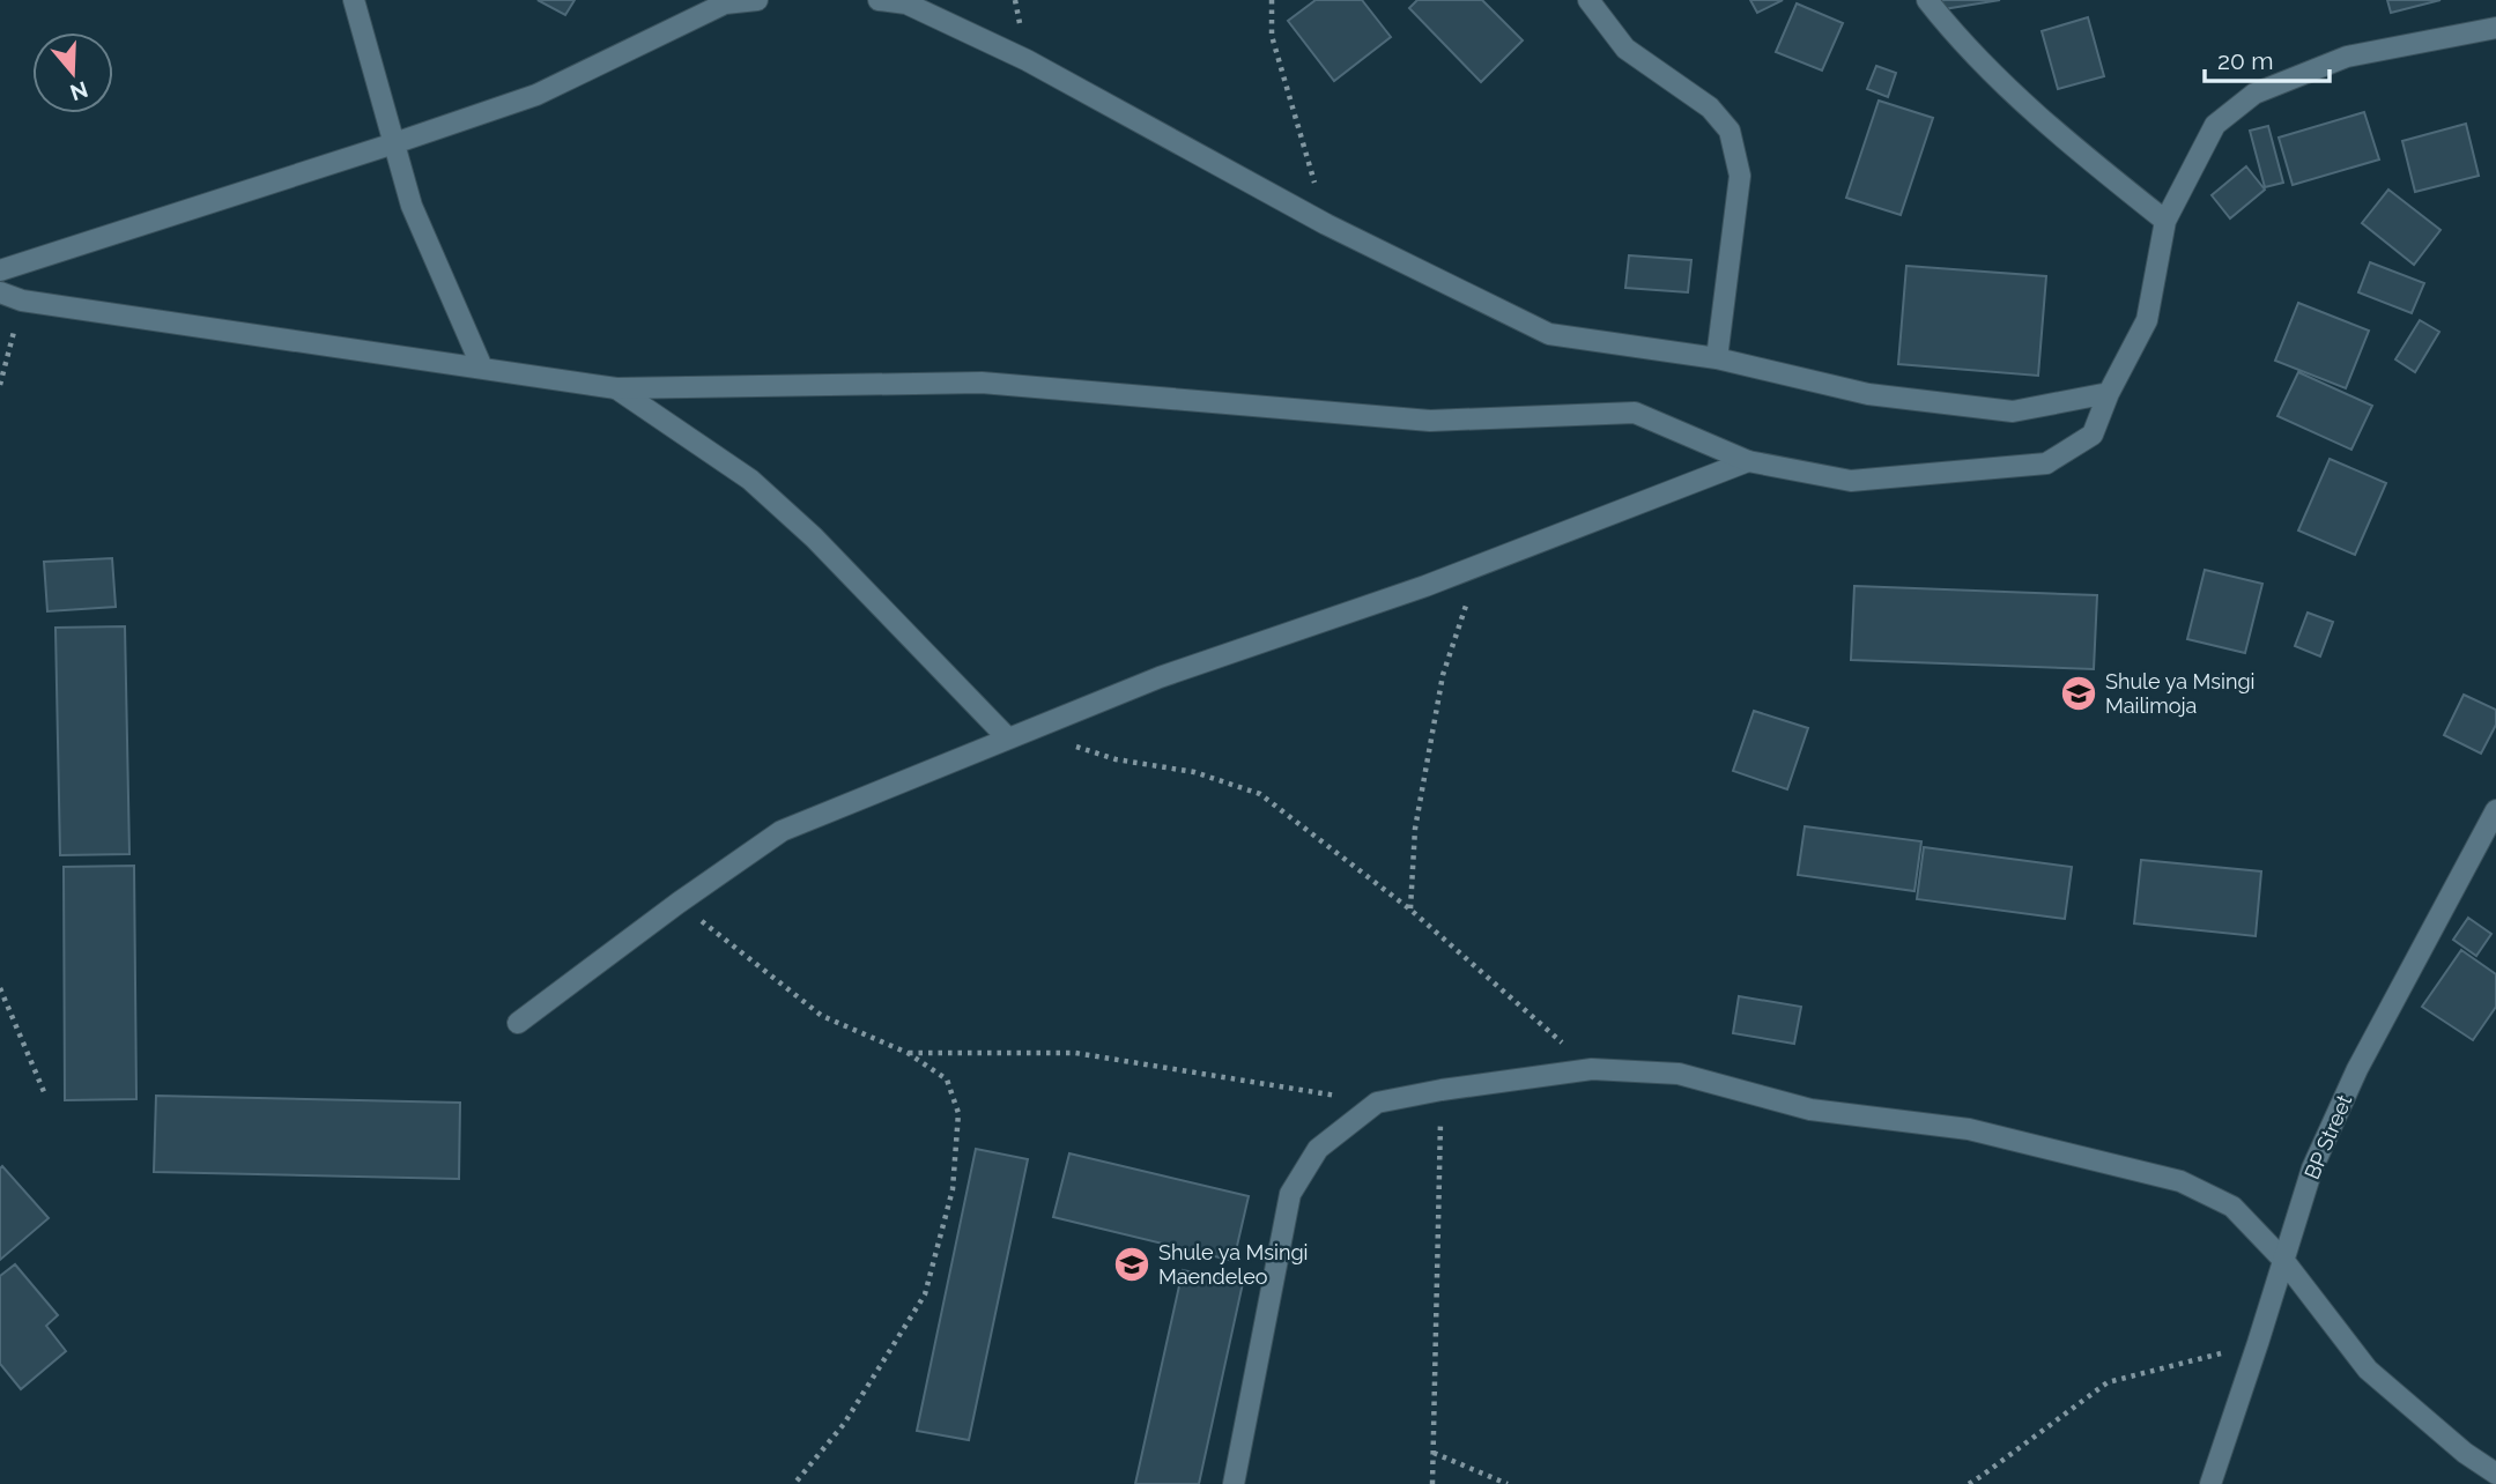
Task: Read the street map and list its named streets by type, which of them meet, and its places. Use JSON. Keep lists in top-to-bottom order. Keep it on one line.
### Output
{"streets":{"street":["BP Street"]},"places":{"school or university":["Shule ya Msingi Mailimoja","Shule ya Msingi Maendeleo"]},"scale_bar":"20 m","north":"bottom"}
